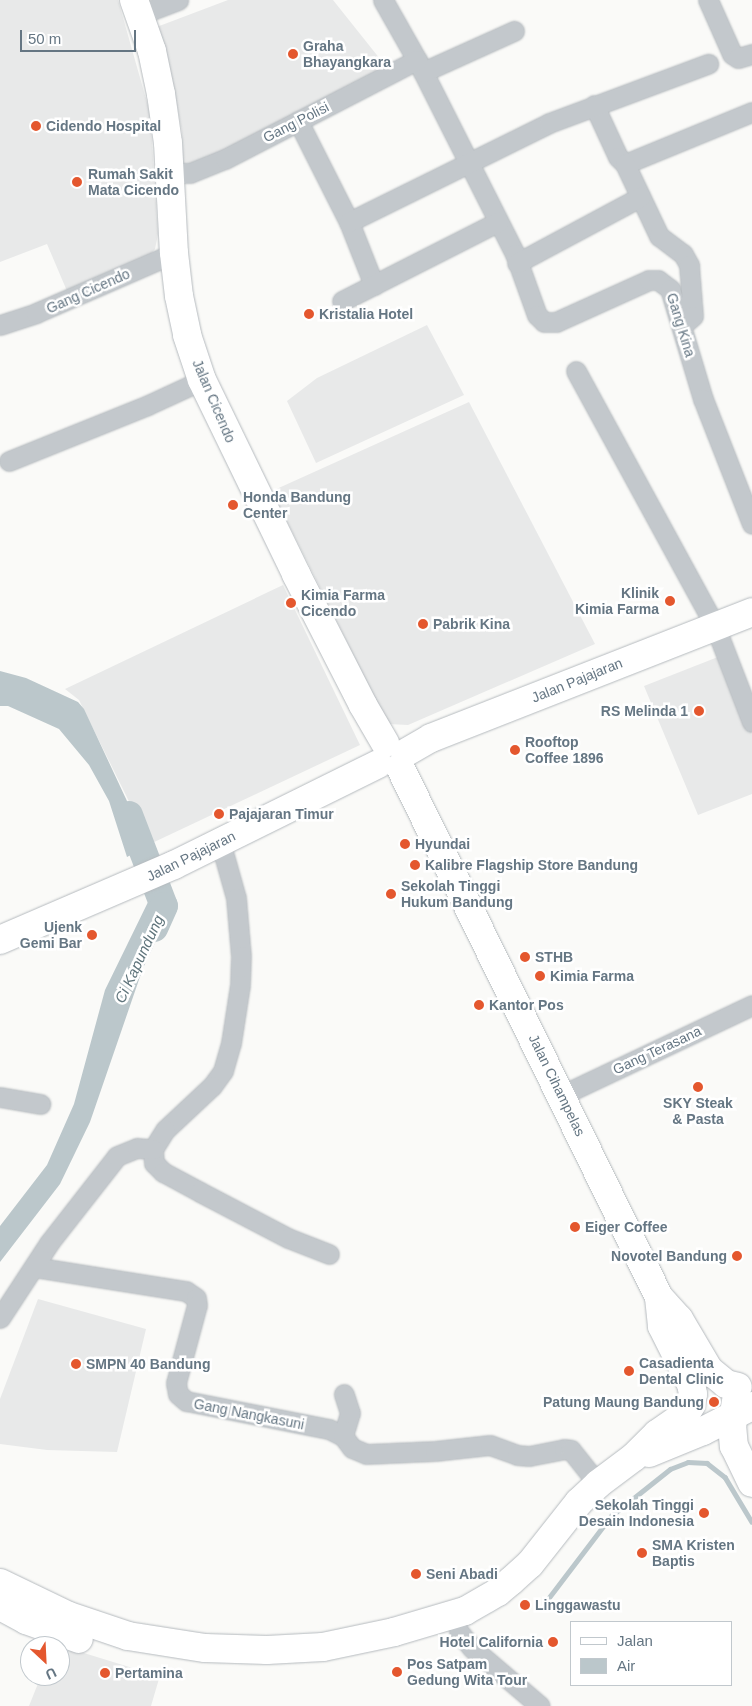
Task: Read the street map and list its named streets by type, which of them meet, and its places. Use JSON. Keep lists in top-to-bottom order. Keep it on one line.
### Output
{"streets":{"main road":["Jalan Cicendo","Jalan Pajajaran","Jalan Cihampelas"],"street":["Gang Polisi","Gang Cicendo","Gang Kina","Gang Terasana","Gang Nangkasuni"]},"crossings":[["Gang Polisi","Jalan Cicendo"],["Gang Cicendo","Jalan Cicendo"],["Jalan Cicendo","Jalan Pajajaran"],["Jalan Cicendo","Jalan Cihampelas"],["Jalan Pajajaran","Jalan Cihampelas"],["Gang Terasana","Jalan Cihampelas"]],"water":["Ci Kapundung"],"places":["Graha Bhayangkara","Cidendo Hospital","Rumah Sakit Mata Cicendo","Kristalia Hotel","Honda Bandung Center","Klinik Kimia Farma","Kimia Farma Cicendo","Pabrik Kina","RS Melinda 1","Rooftop Coffee 1896","Pajajaran Timur","Hyundai","Kalibre Flagship Store Bandung","Sekolah Tinggi Hukum Bandung","Ujenk Gemi Bar","STHB","Kimia Farma","Kantor Pos","SKY Steak & Pasta","Eiger Coffee","Novotel Bandung","SMPN 40 Bandung","Casadienta Dental Clinic","Patung Maung Bandung","Sekolah Tinggi Desain Indonesia","SMA Kristen Baptis","Seni Abadi","Linggawastu","Hotel California","Pos Satpam Gedung Wita Tour","Pertamina"],"legend":["Jalan","Air"],"scale_bar":"50 m","north":"bottom right"}
